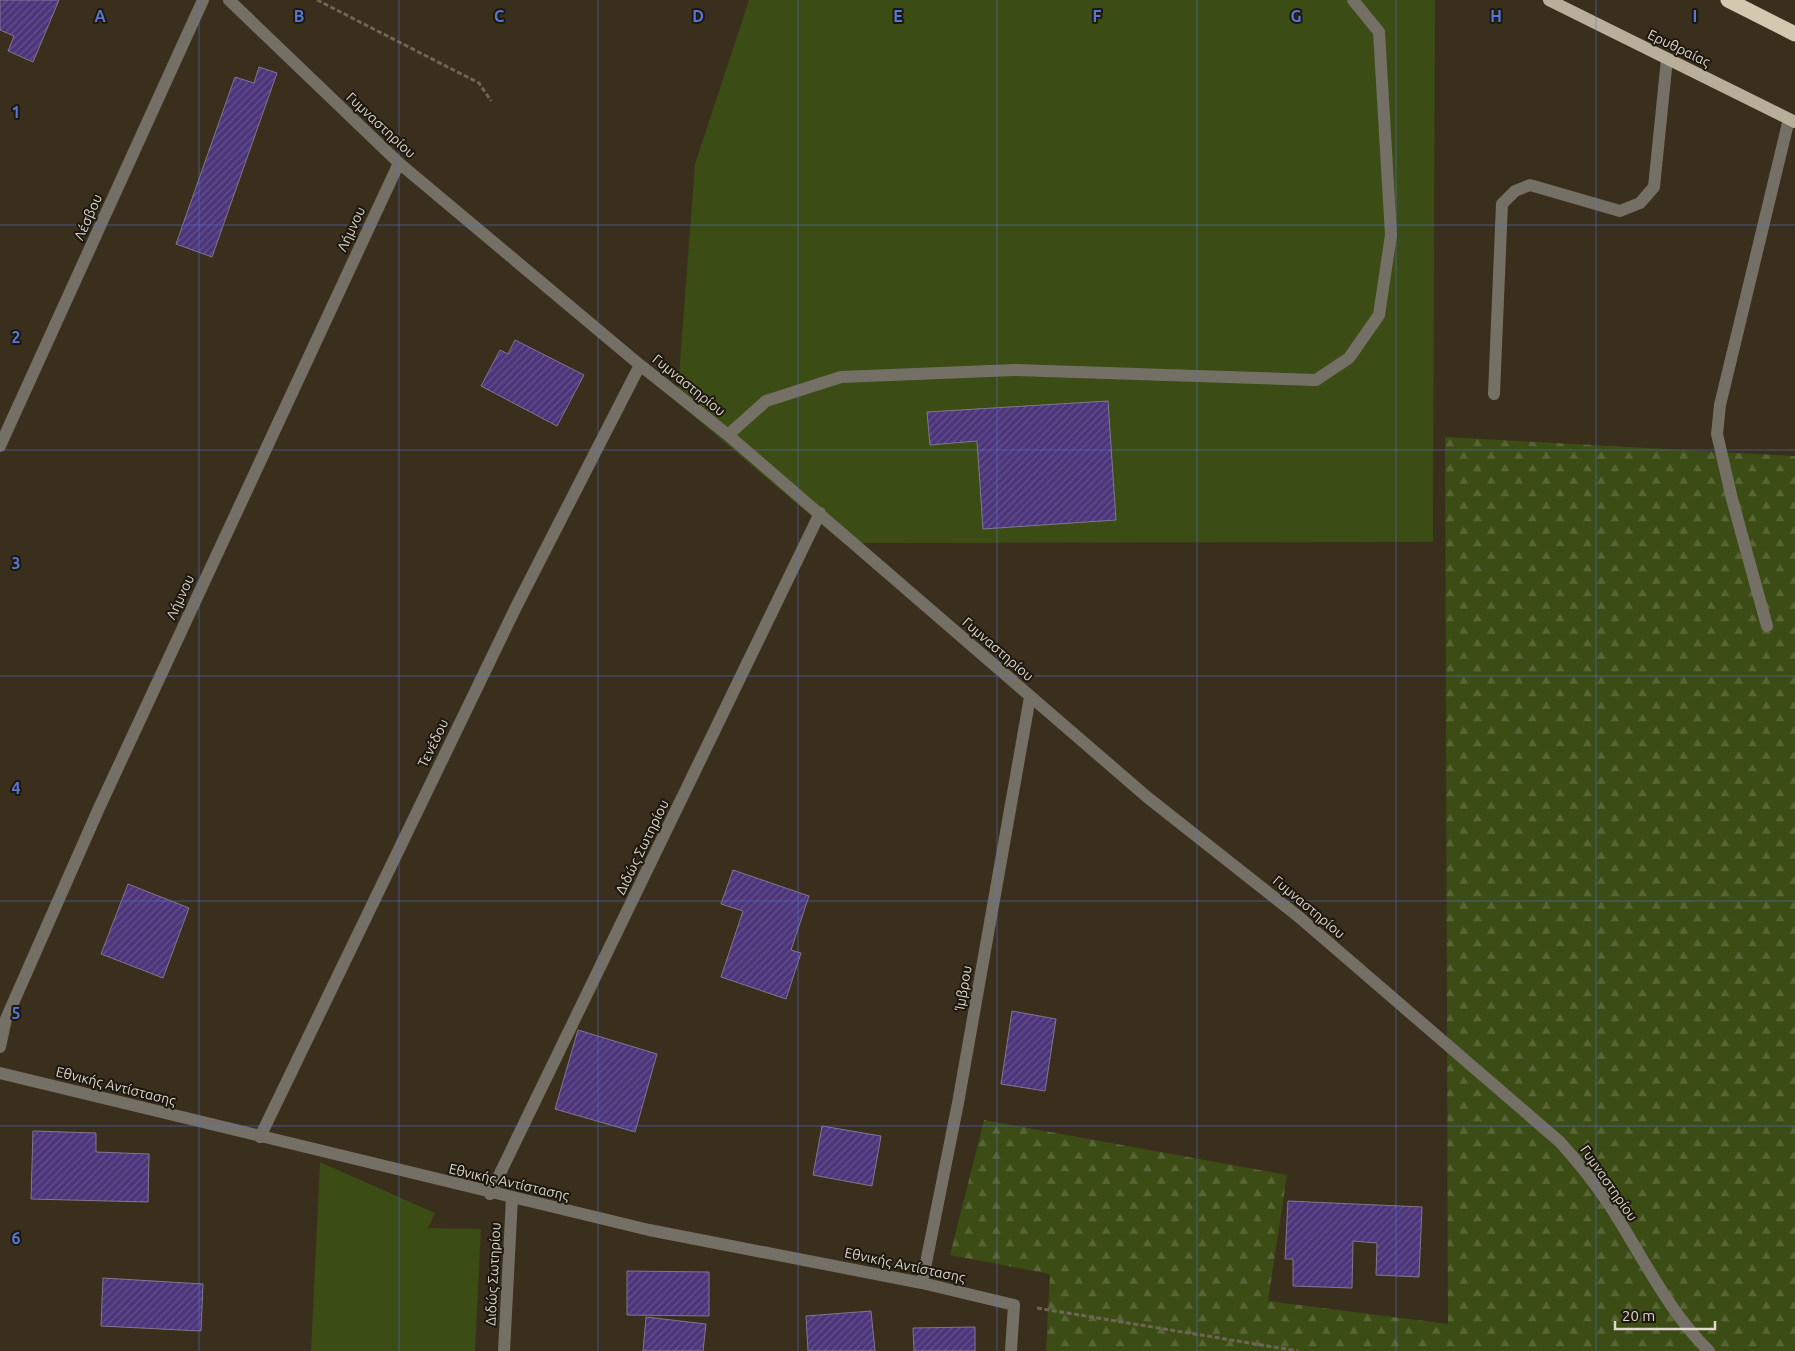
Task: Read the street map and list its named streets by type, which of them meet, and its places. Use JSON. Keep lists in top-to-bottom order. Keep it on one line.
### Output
{"streets":{"main road":["Ερυθραίας"],"street":["Γυμναστηρίου","Λέσβου","Λήμνου","Τενέδου","Διδώς Σωτηρίου","Ίμβρου","Εθνικής Αντίστασης"]},"crossings":[["Γυμναστηρίου","Λήμνου"],["Γυμναστηρίου","Τενέδου"],["Γυμναστηρίου","Διδώς Σωτηρίου"],["Γυμναστηρίου","Ίμβρου"],["Τενέδου","Εθνικής Αντίστασης"],["Διδώς Σωτηρίου","Εθνικής Αντίστασης"],["Ίμβρου","Εθνικής Αντίστασης"]],"scale_bar":"20 m","grid":{"columns":["A","B","C","D","E","F","G","H","I"],"rows":["1","2","3","4","5","6"]}}
